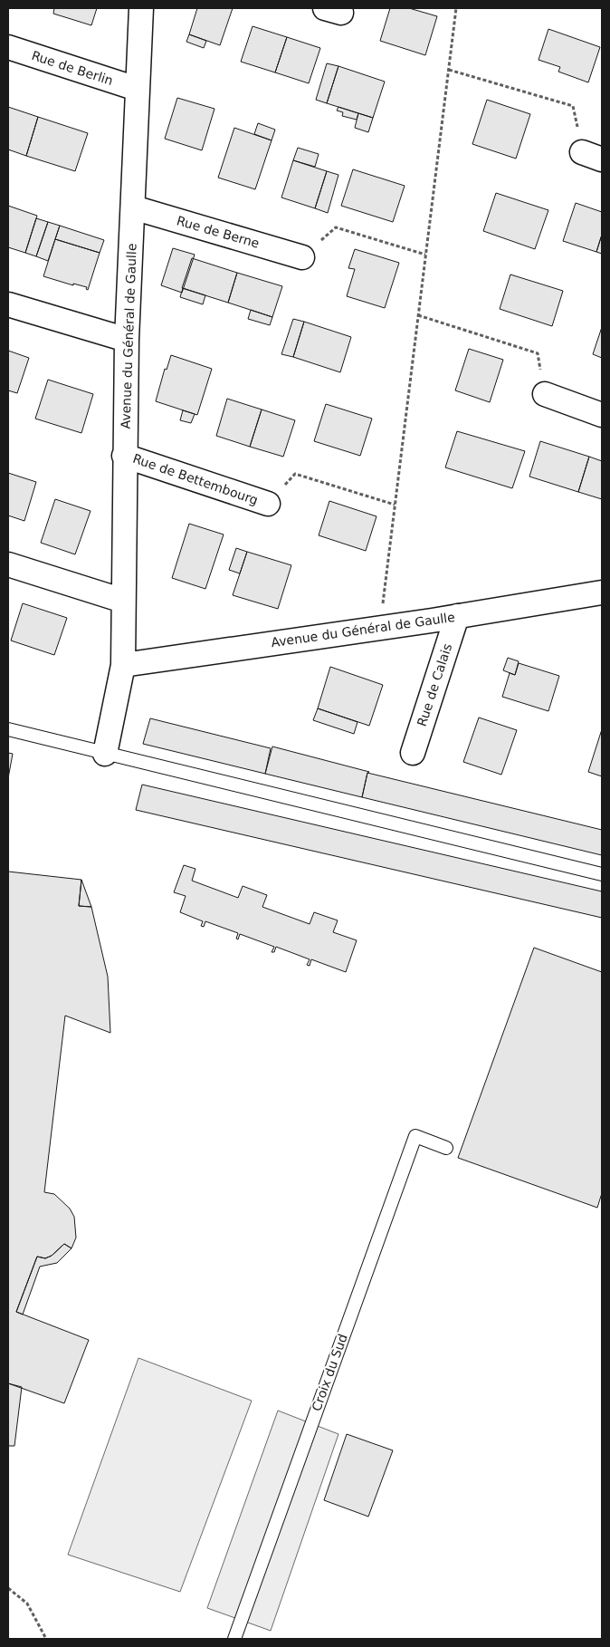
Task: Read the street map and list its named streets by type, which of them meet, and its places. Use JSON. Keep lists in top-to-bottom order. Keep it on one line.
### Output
{"streets":{"street":["Rue de Berlin","Rue de Berne","Avenue du Général de Gaulle","Rue de Bettembourg","Rue de Calais"],"lane":["Croix du Sud"]},"crossings":[["Rue de Berlin","Avenue du Général de Gaulle"],["Rue de Berne","Avenue du Général de Gaulle"],["Avenue du Général de Gaulle","Rue de Bettembourg"],["Avenue du Général de Gaulle","Rue de Calais"]]}
